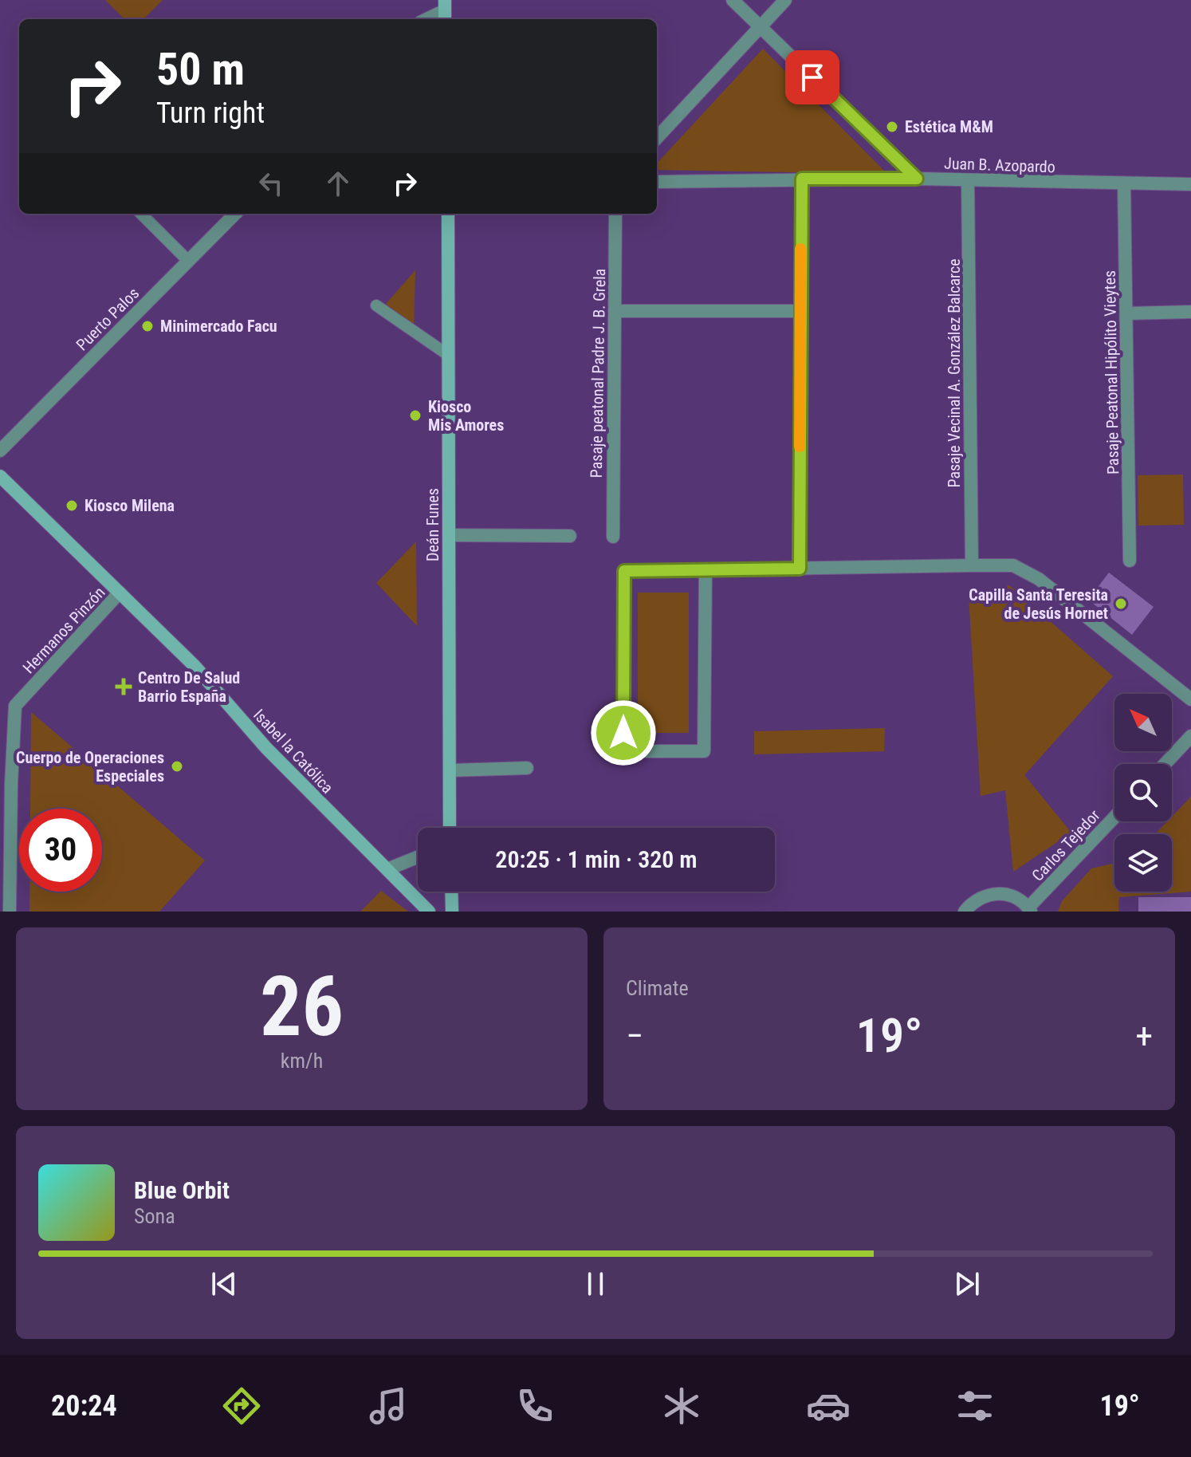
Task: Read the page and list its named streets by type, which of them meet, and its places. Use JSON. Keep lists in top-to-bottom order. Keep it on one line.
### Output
{"streets":{"street":["Juan B. Azopardo","Puerto Palos","Pasaje Peatonal Hipólito Vieytes","Pasaje peatonal Padre J. B. Grela","Pasaje Vecinal A. González Balcarce","Deán Funes","Hermanos Pinzón","Isabel la Católica","Carlos Tejedor"]},"crossings":[["Juan B. Azopardo","Pasaje Peatonal Hipólito Vieytes"],["Juan B. Azopardo","Pasaje Vecinal A. González Balcarce"],["Hermanos Pinzón","Isabel la Católica"]],"places":{"other":["Estética M&M","Minimercado Facu","Kiosco Mis Amores","Kiosco Milena","Capilla Santa Teresita de Jesús Hornet","Cuerpo de Operaciones Especiales"],"health":["Centro De Salud Barrio España"]},"north":"top left","page":{"turn":["50 m","Turn right"],"limit":"30","trip":"20:25 · 1 min · 320 m","tile":[["26","km/h"],"Climate"],"heat":["−","19°","+"],"song":["Blue Orbit","Sona"],"tabs":["20:24","19°"]}}
